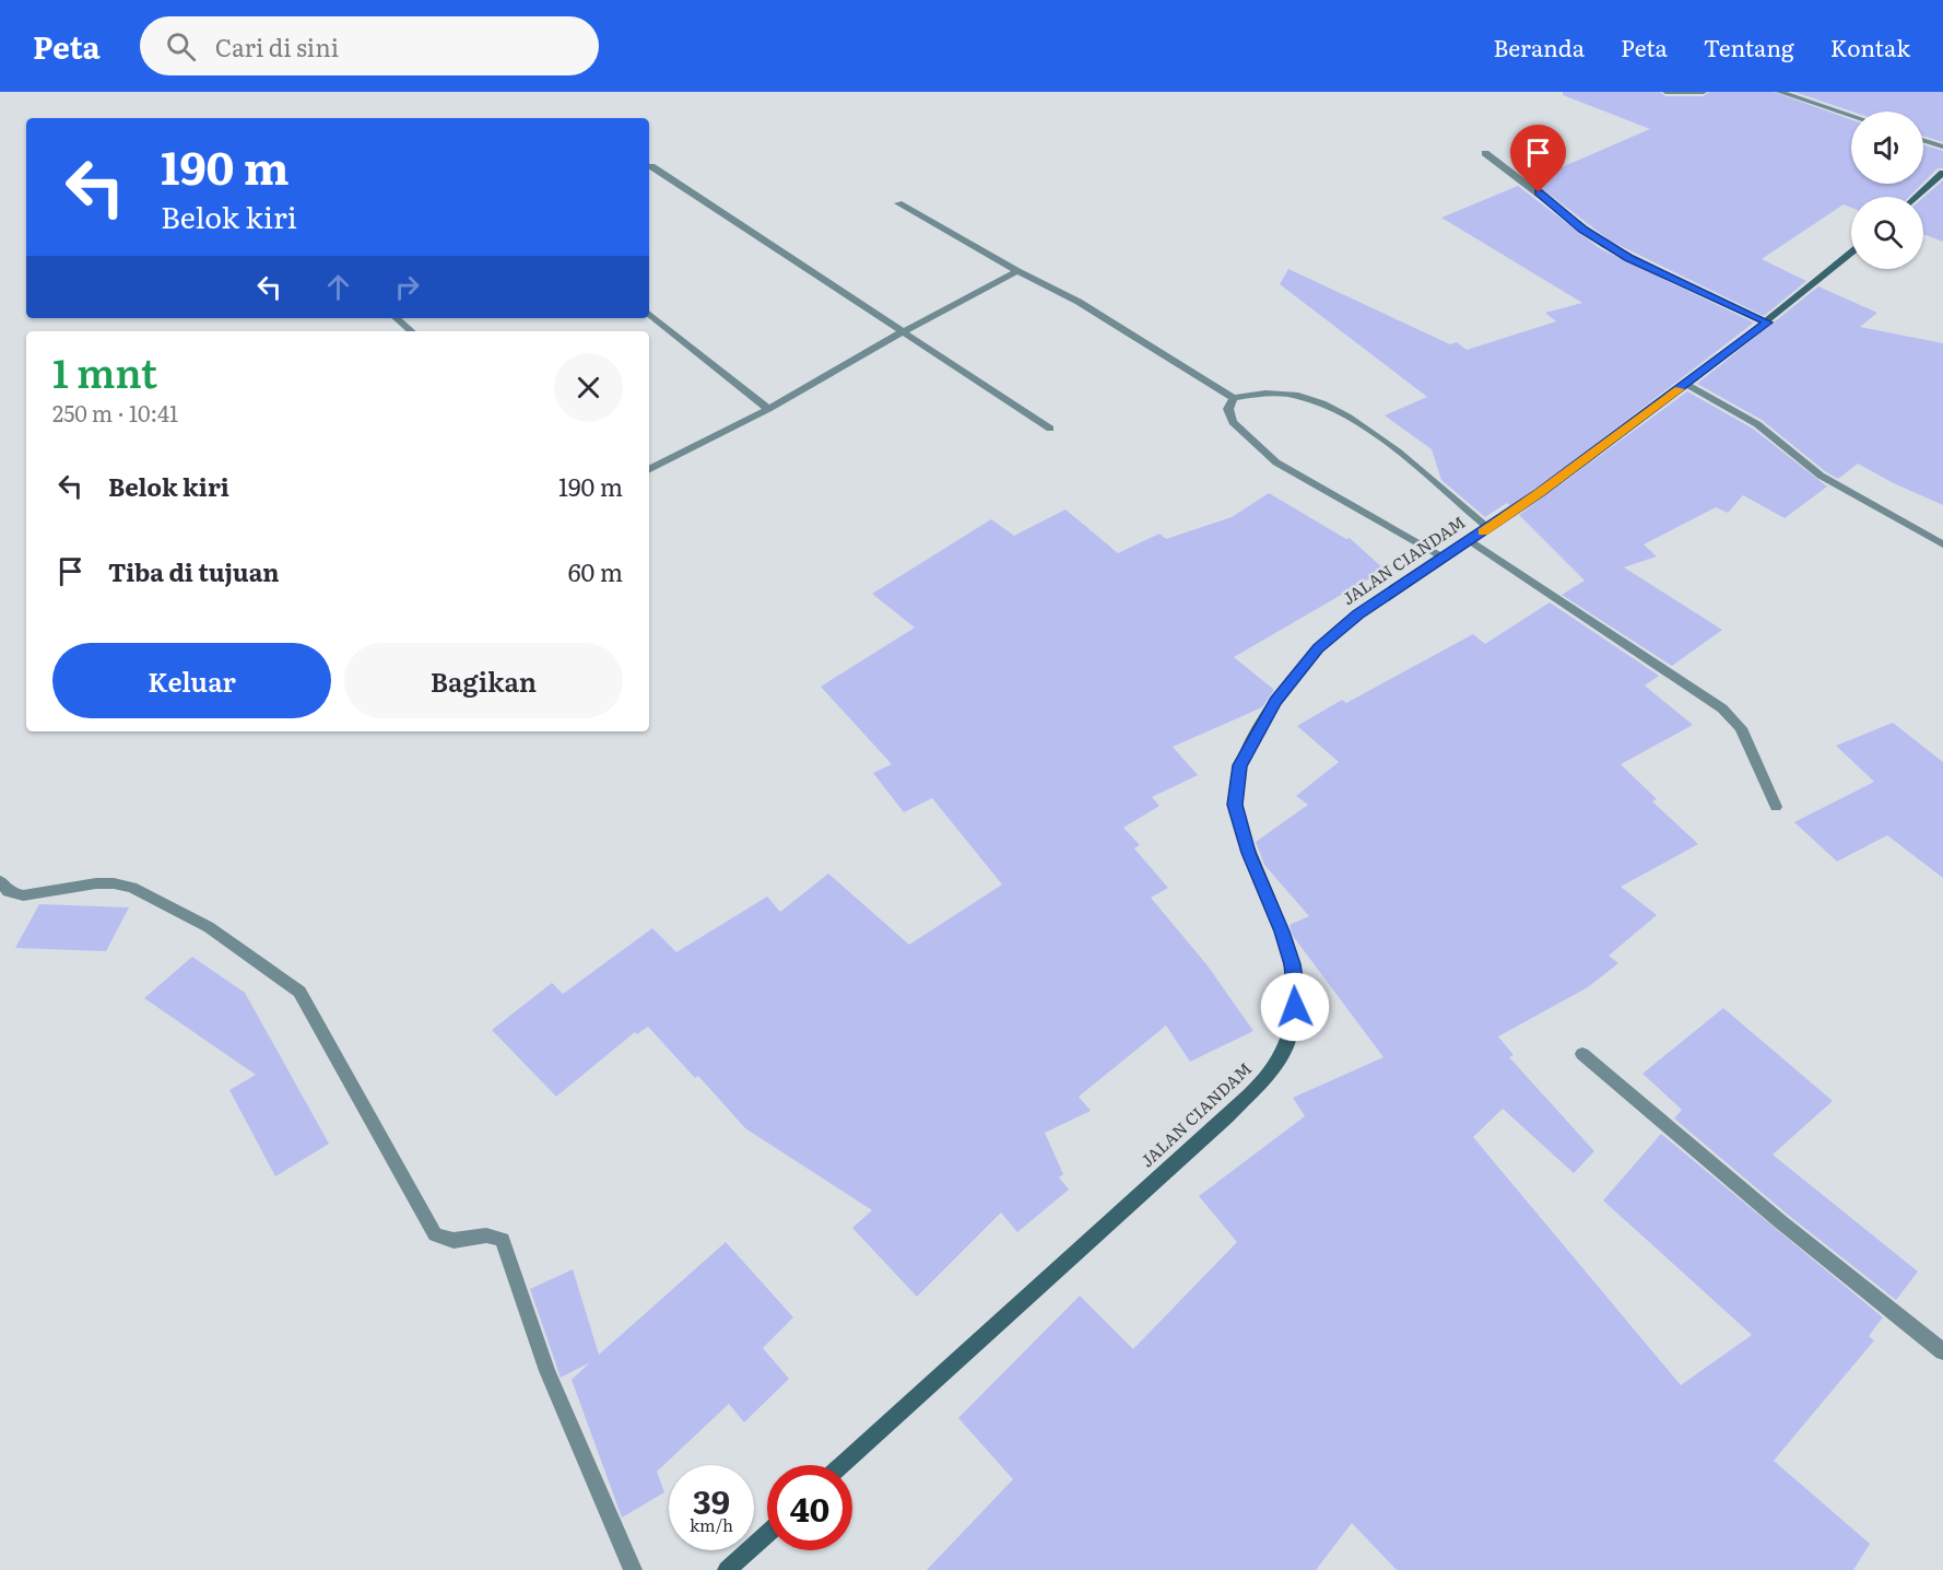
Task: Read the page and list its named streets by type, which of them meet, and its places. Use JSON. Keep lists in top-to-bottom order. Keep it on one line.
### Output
{"streets":{"street":["JALAN CIANDAM"]},"page":{"header":"Peta","search":"Cari di sini","nav":["Beranda","Peta","Tentang","Kontak"],"turn":["190 m","Belok kiri"],"heading":["1 mnt","250 m · 10:41"],"list":[{"name":"Belok kiri","value":"190 m"},{"name":"Tiba di tujuan","value":"60 m"}],"buttons":["Keluar","Bagikan"],"speed":"39 km/h","limit":"40"}}
